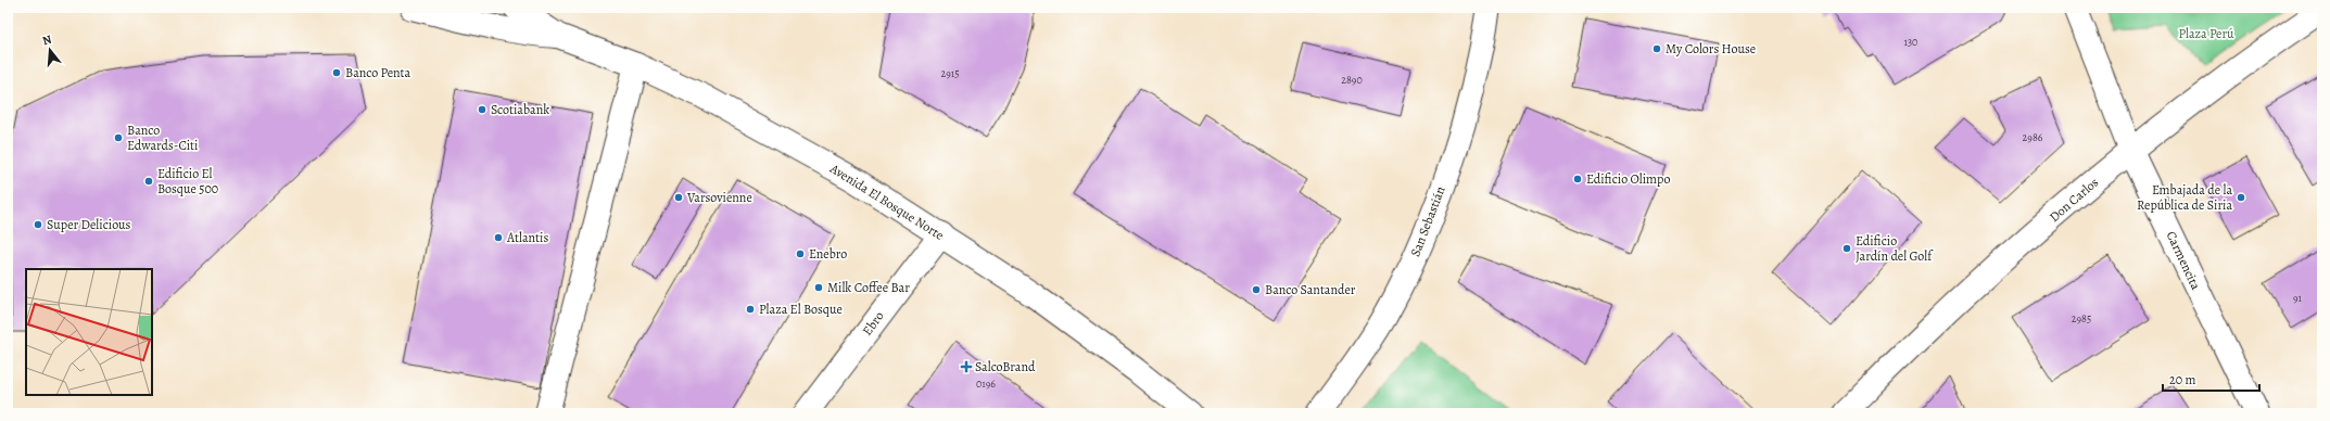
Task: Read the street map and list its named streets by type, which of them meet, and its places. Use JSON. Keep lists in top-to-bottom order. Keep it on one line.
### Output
{"streets":{"street":["Don Carlos","Avenida El Bosque Norte","San Sebastián","Carmencita","Ebro"]},"crossings":[["Don Carlos","Carmencita"],["Avenida El Bosque Norte","Ebro"]],"parks":["Plaza Perú"],"places":{"other":["My Colors House","Banco Penta","Scotiabank","Banco Edwards-Citi","Edificio Olimpo","Edificio El Bosque 500","Varsovienne","Embajada de la República de Siria","Super Delicious","Atlantis","Edificio Jardín del Golf","Enebro","Milk Coffee Bar","Banco Santander","Plaza El Bosque"],"health":["SalcoBrand"]},"house_numbers":["130","2915","2890","2986","91","2985","0196"],"scale_bar":"20 m","north":"top"}
